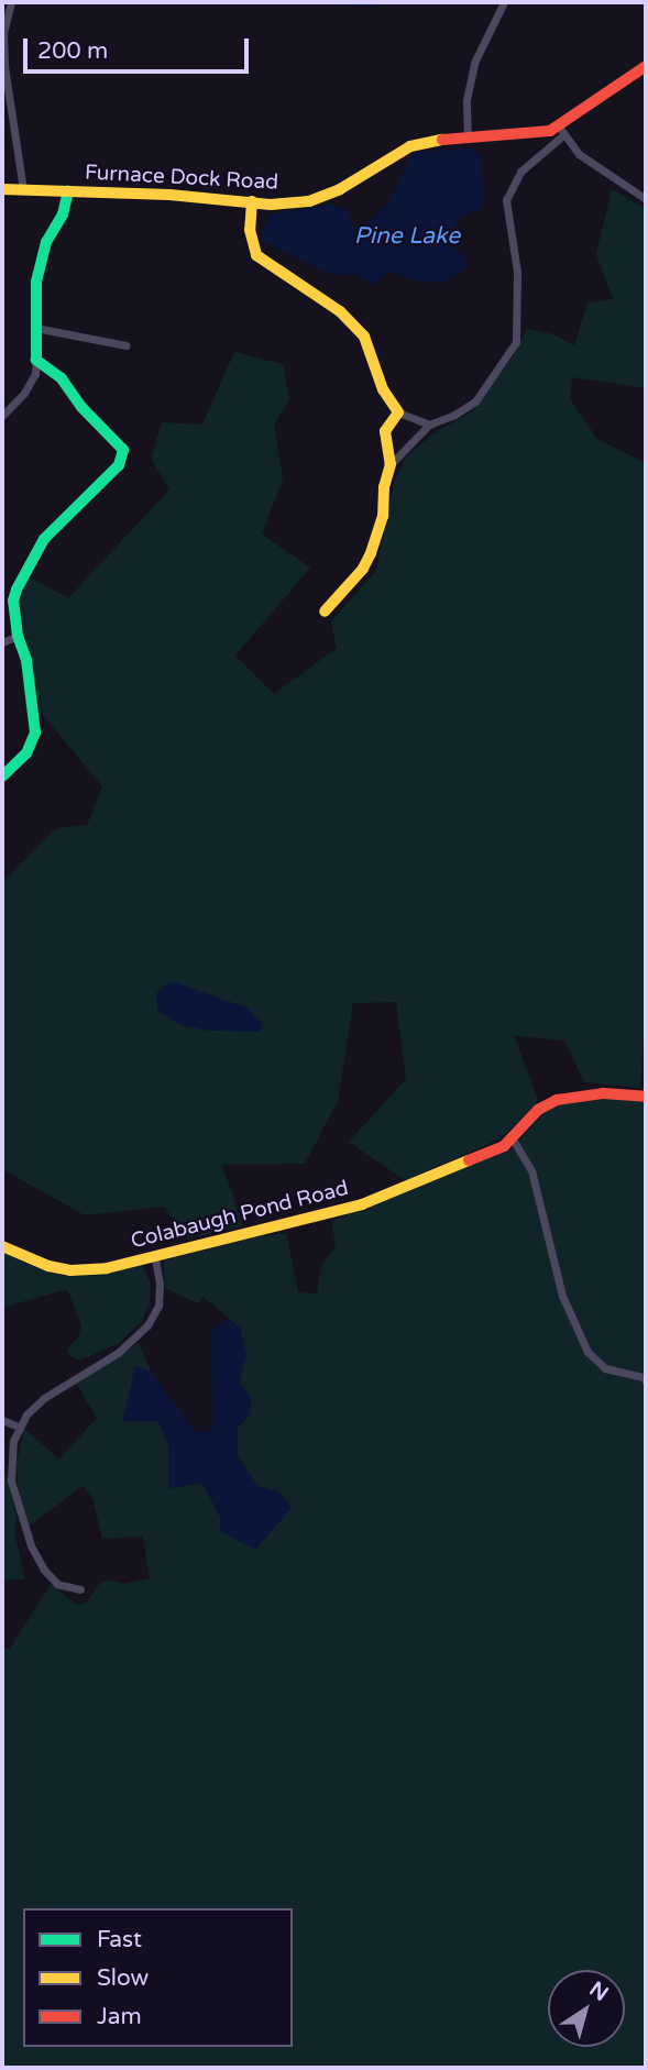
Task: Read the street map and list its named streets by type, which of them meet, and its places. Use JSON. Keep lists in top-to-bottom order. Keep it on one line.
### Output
{"streets":{"street":["Furnace Dock Road","Colabaugh Pond Road"]},"water":["Pine Lake"],"legend":["Fast","Slow","Jam"],"scale_bar":"200 m","north":"top right"}
